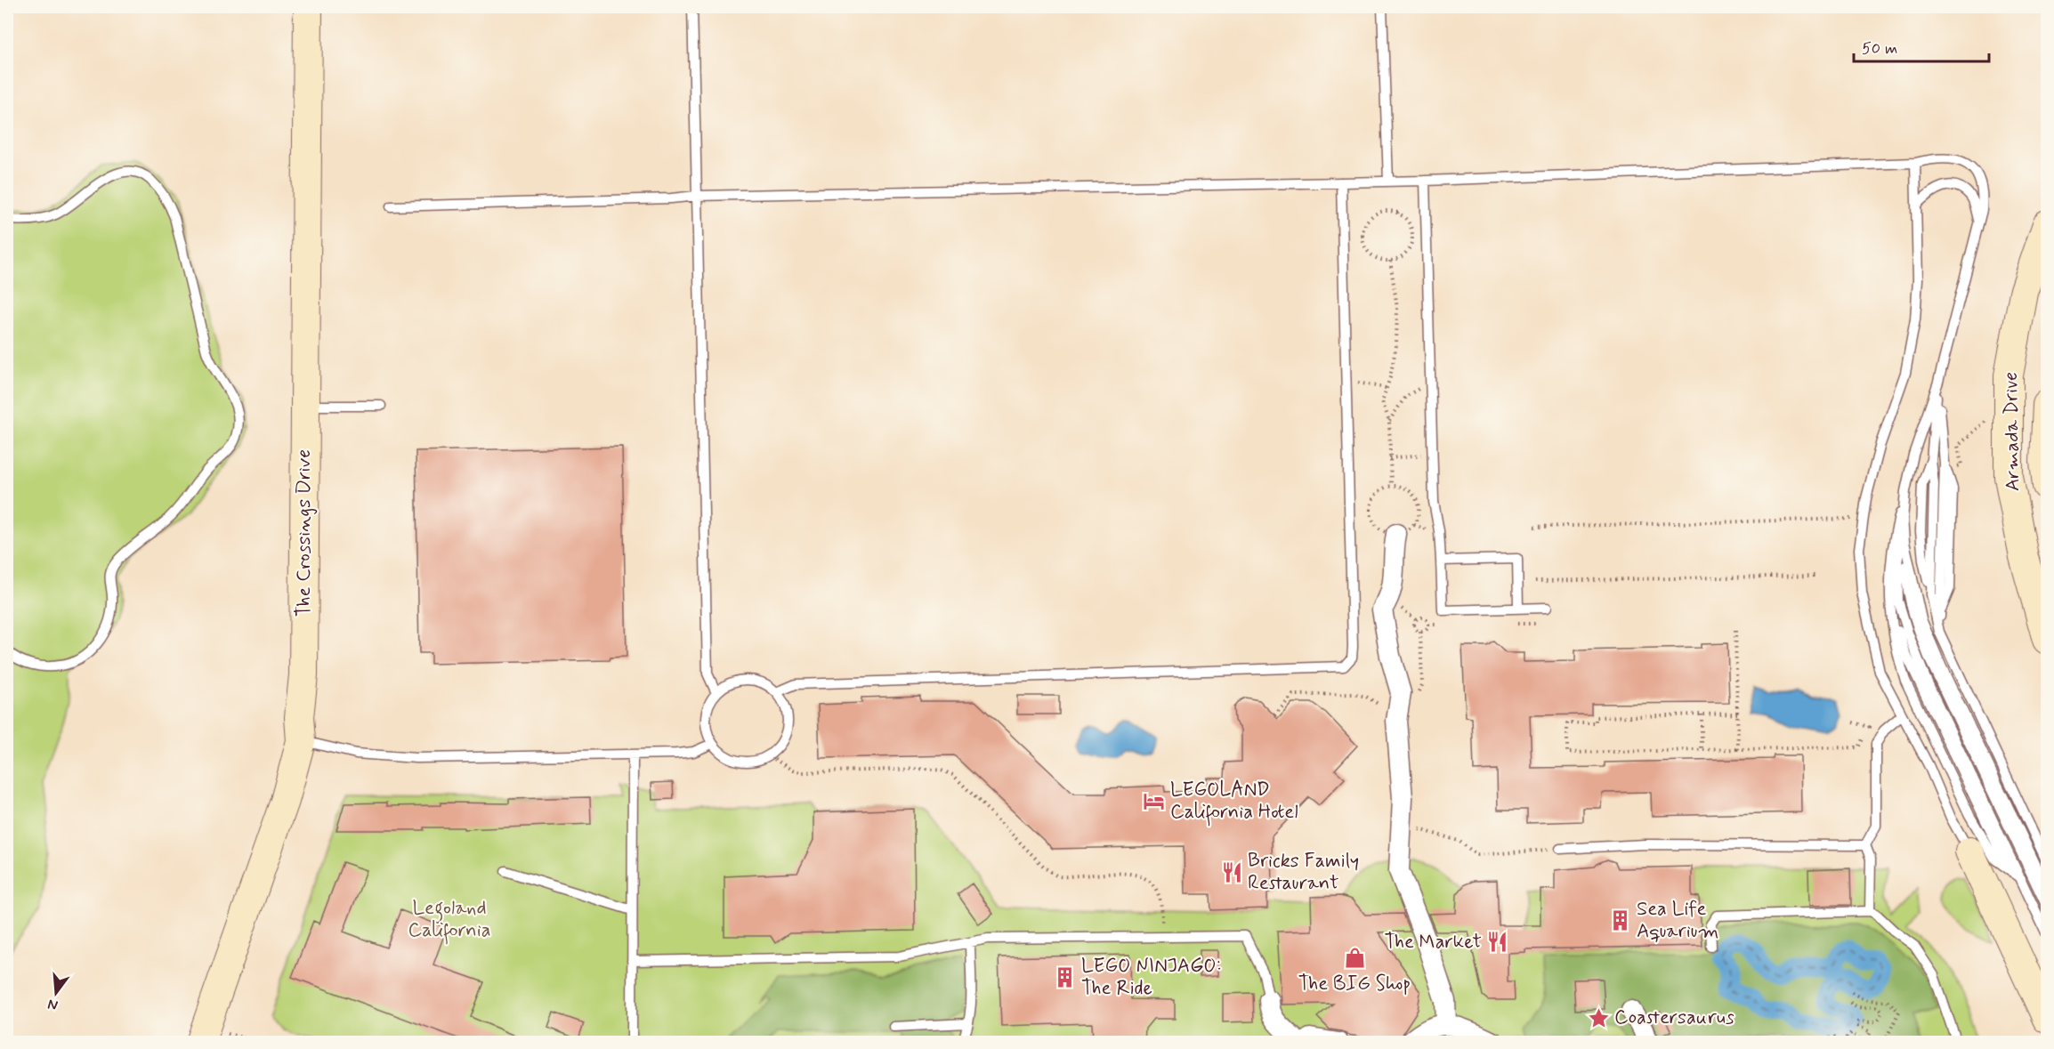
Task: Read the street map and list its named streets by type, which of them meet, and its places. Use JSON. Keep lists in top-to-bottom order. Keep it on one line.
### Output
{"streets":{"street":["Armada Drive","The Crossings Drive"]},"parks":["Legoland California"],"places":{"hotel":["LEGOLAND California Hotel"],"restaurant":["Bricks Family Restaurant","The Market"],"building":["Sea Life Aquarium","LEGO NINJAGO: The Ride"],"shop":["The BIG Shop"],"place":["Coastersaurus"]},"scale_bar":"50 m","north":"bottom"}
